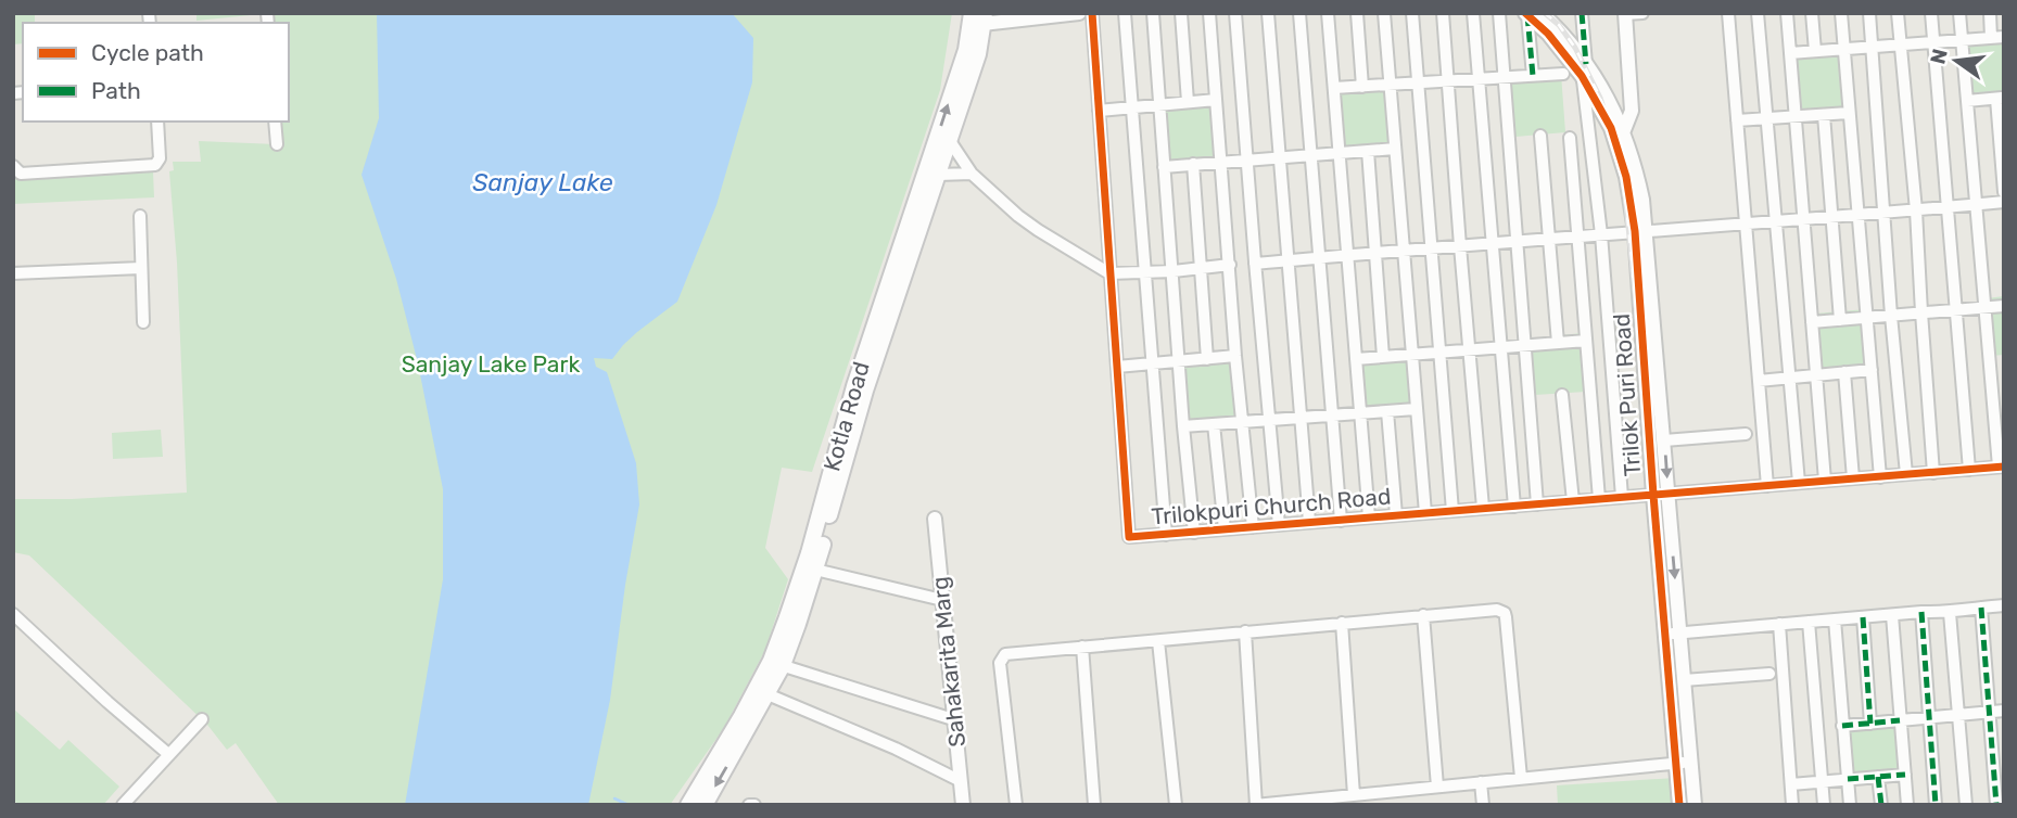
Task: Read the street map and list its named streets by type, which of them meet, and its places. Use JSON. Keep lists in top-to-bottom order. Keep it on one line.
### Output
{"streets":{"main road":["Kotla Road"],"street":["Trilok Puri Road","Trilokpuri Church Road","Sahakarita Marg"]},"crossings":[["Trilok Puri Road","Trilokpuri Church Road"]],"water":["Sanjay Lake"],"parks":["Sanjay Lake Park"],"legend":["Cycle path","Path"],"north":"left"}
